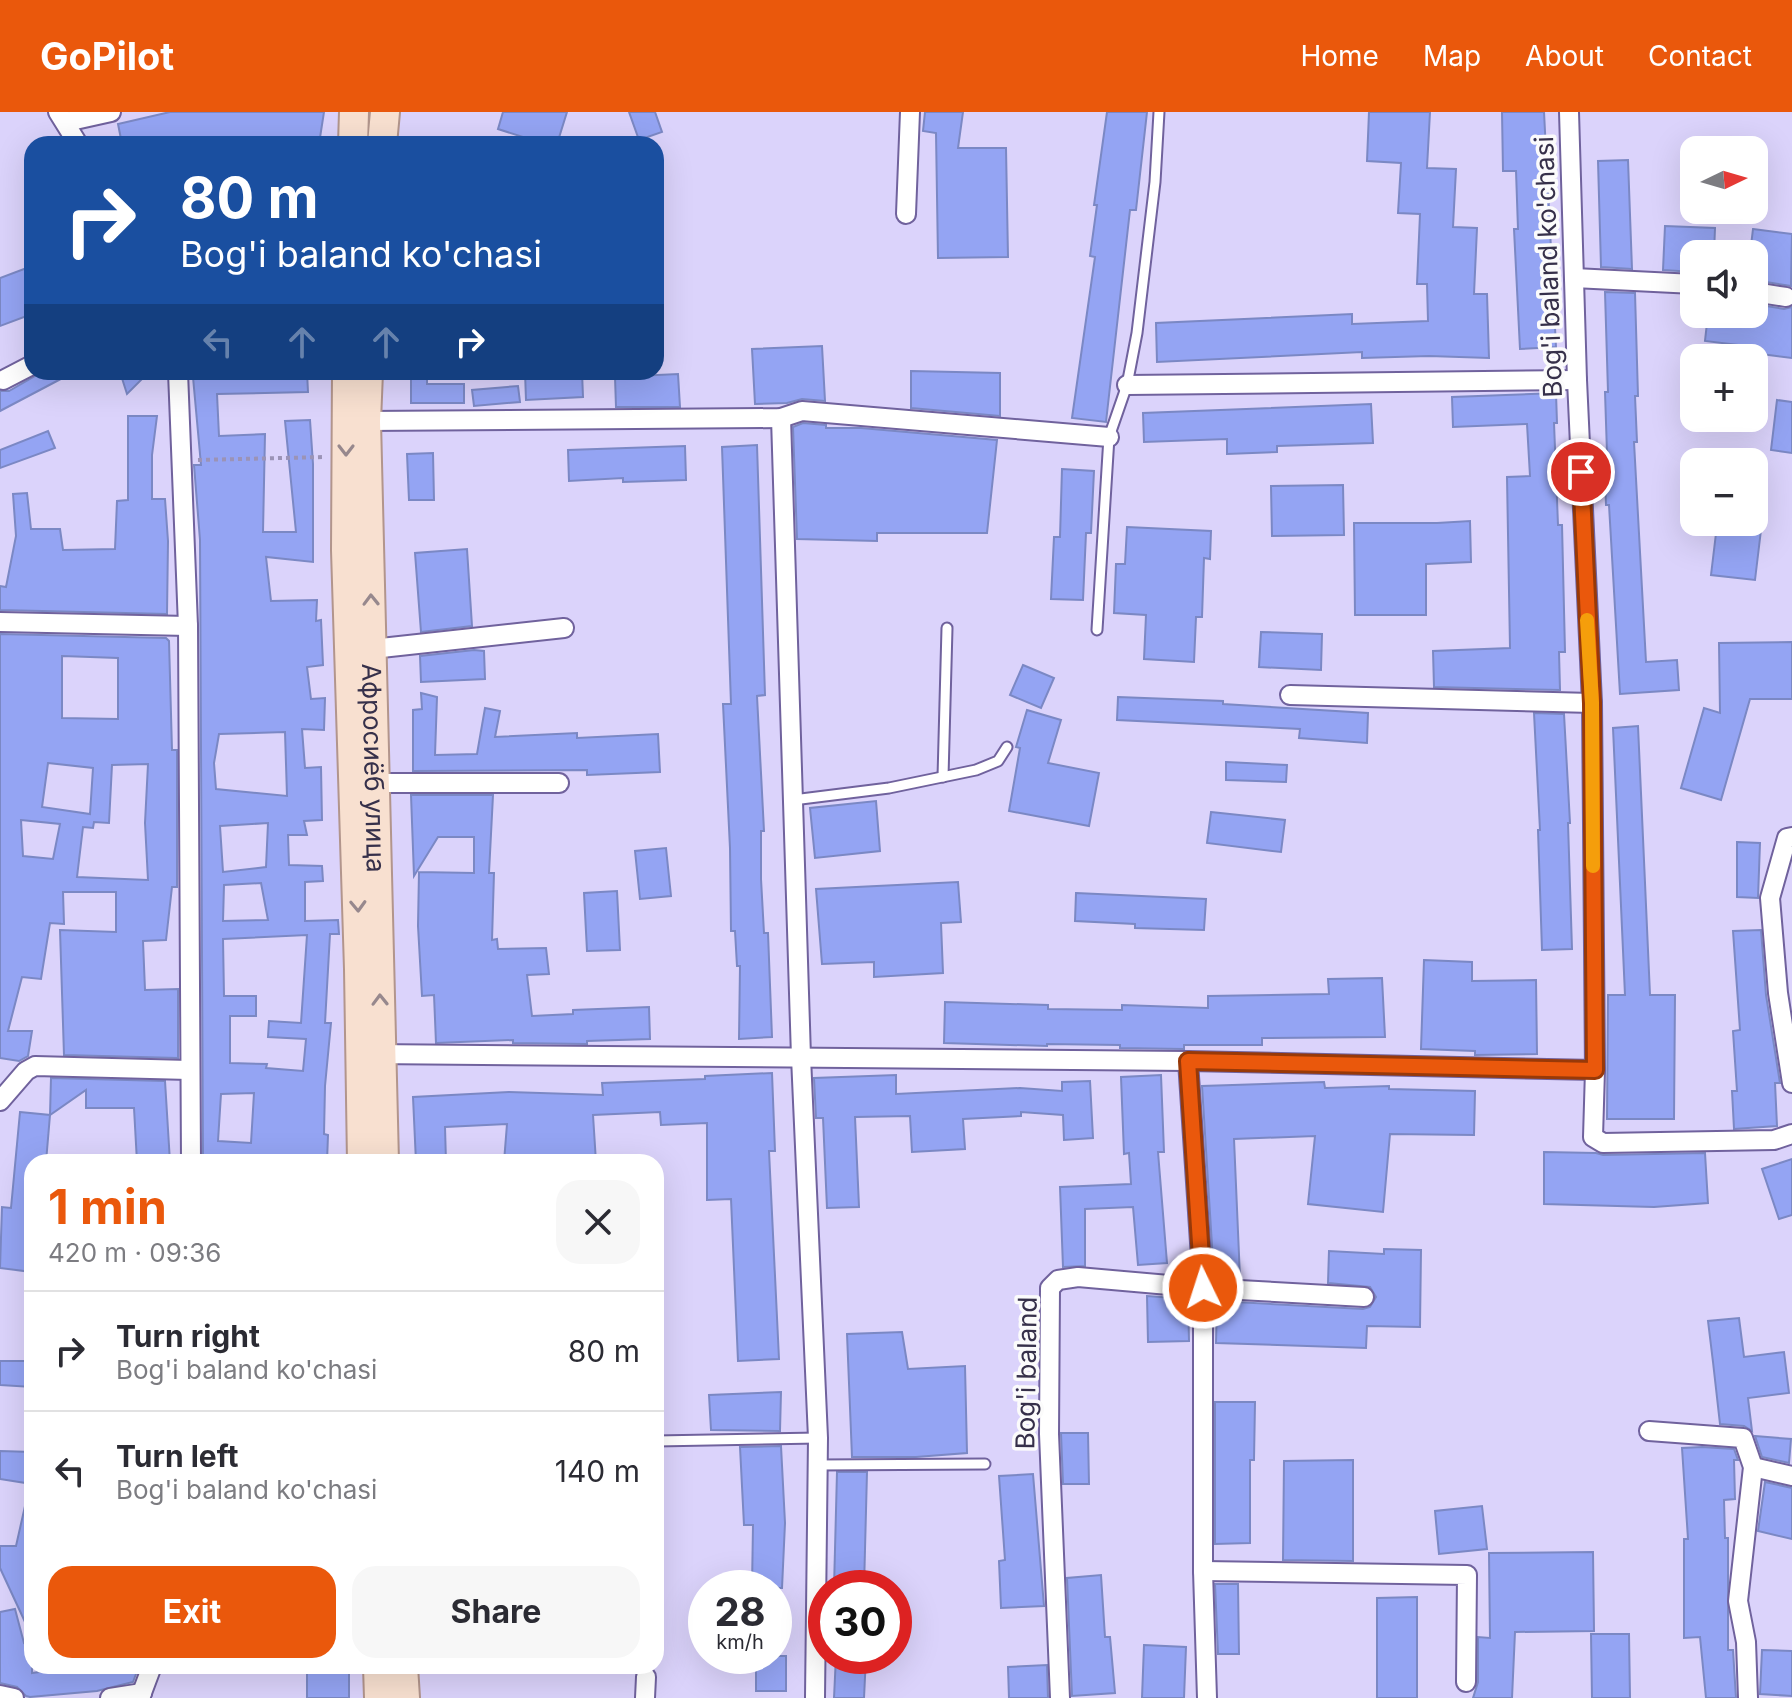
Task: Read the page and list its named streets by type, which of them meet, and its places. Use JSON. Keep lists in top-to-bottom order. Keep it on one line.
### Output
{"streets":{"main road":["Афросиёб улица"],"street":["Bog'i baland ko'chasi","Bog'i baland"]},"north":"right","page":{"header":"GoPilot","nav":["Home","Map","About","Contact"],"map_buttons":["+","−"],"turn":["80 m","Bog'i baland ko'chasi"],"heading":["1 min","420 m · 09:36"],"list":[{"name":"Turn right","note":"Bog'i baland ko'chasi","value":"80 m"},{"name":"Turn left","note":"Bog'i baland ko'chasi","value":"140 m"}],"buttons":["Exit","Share"],"speed":"28 km/h","limit":"30"}}
